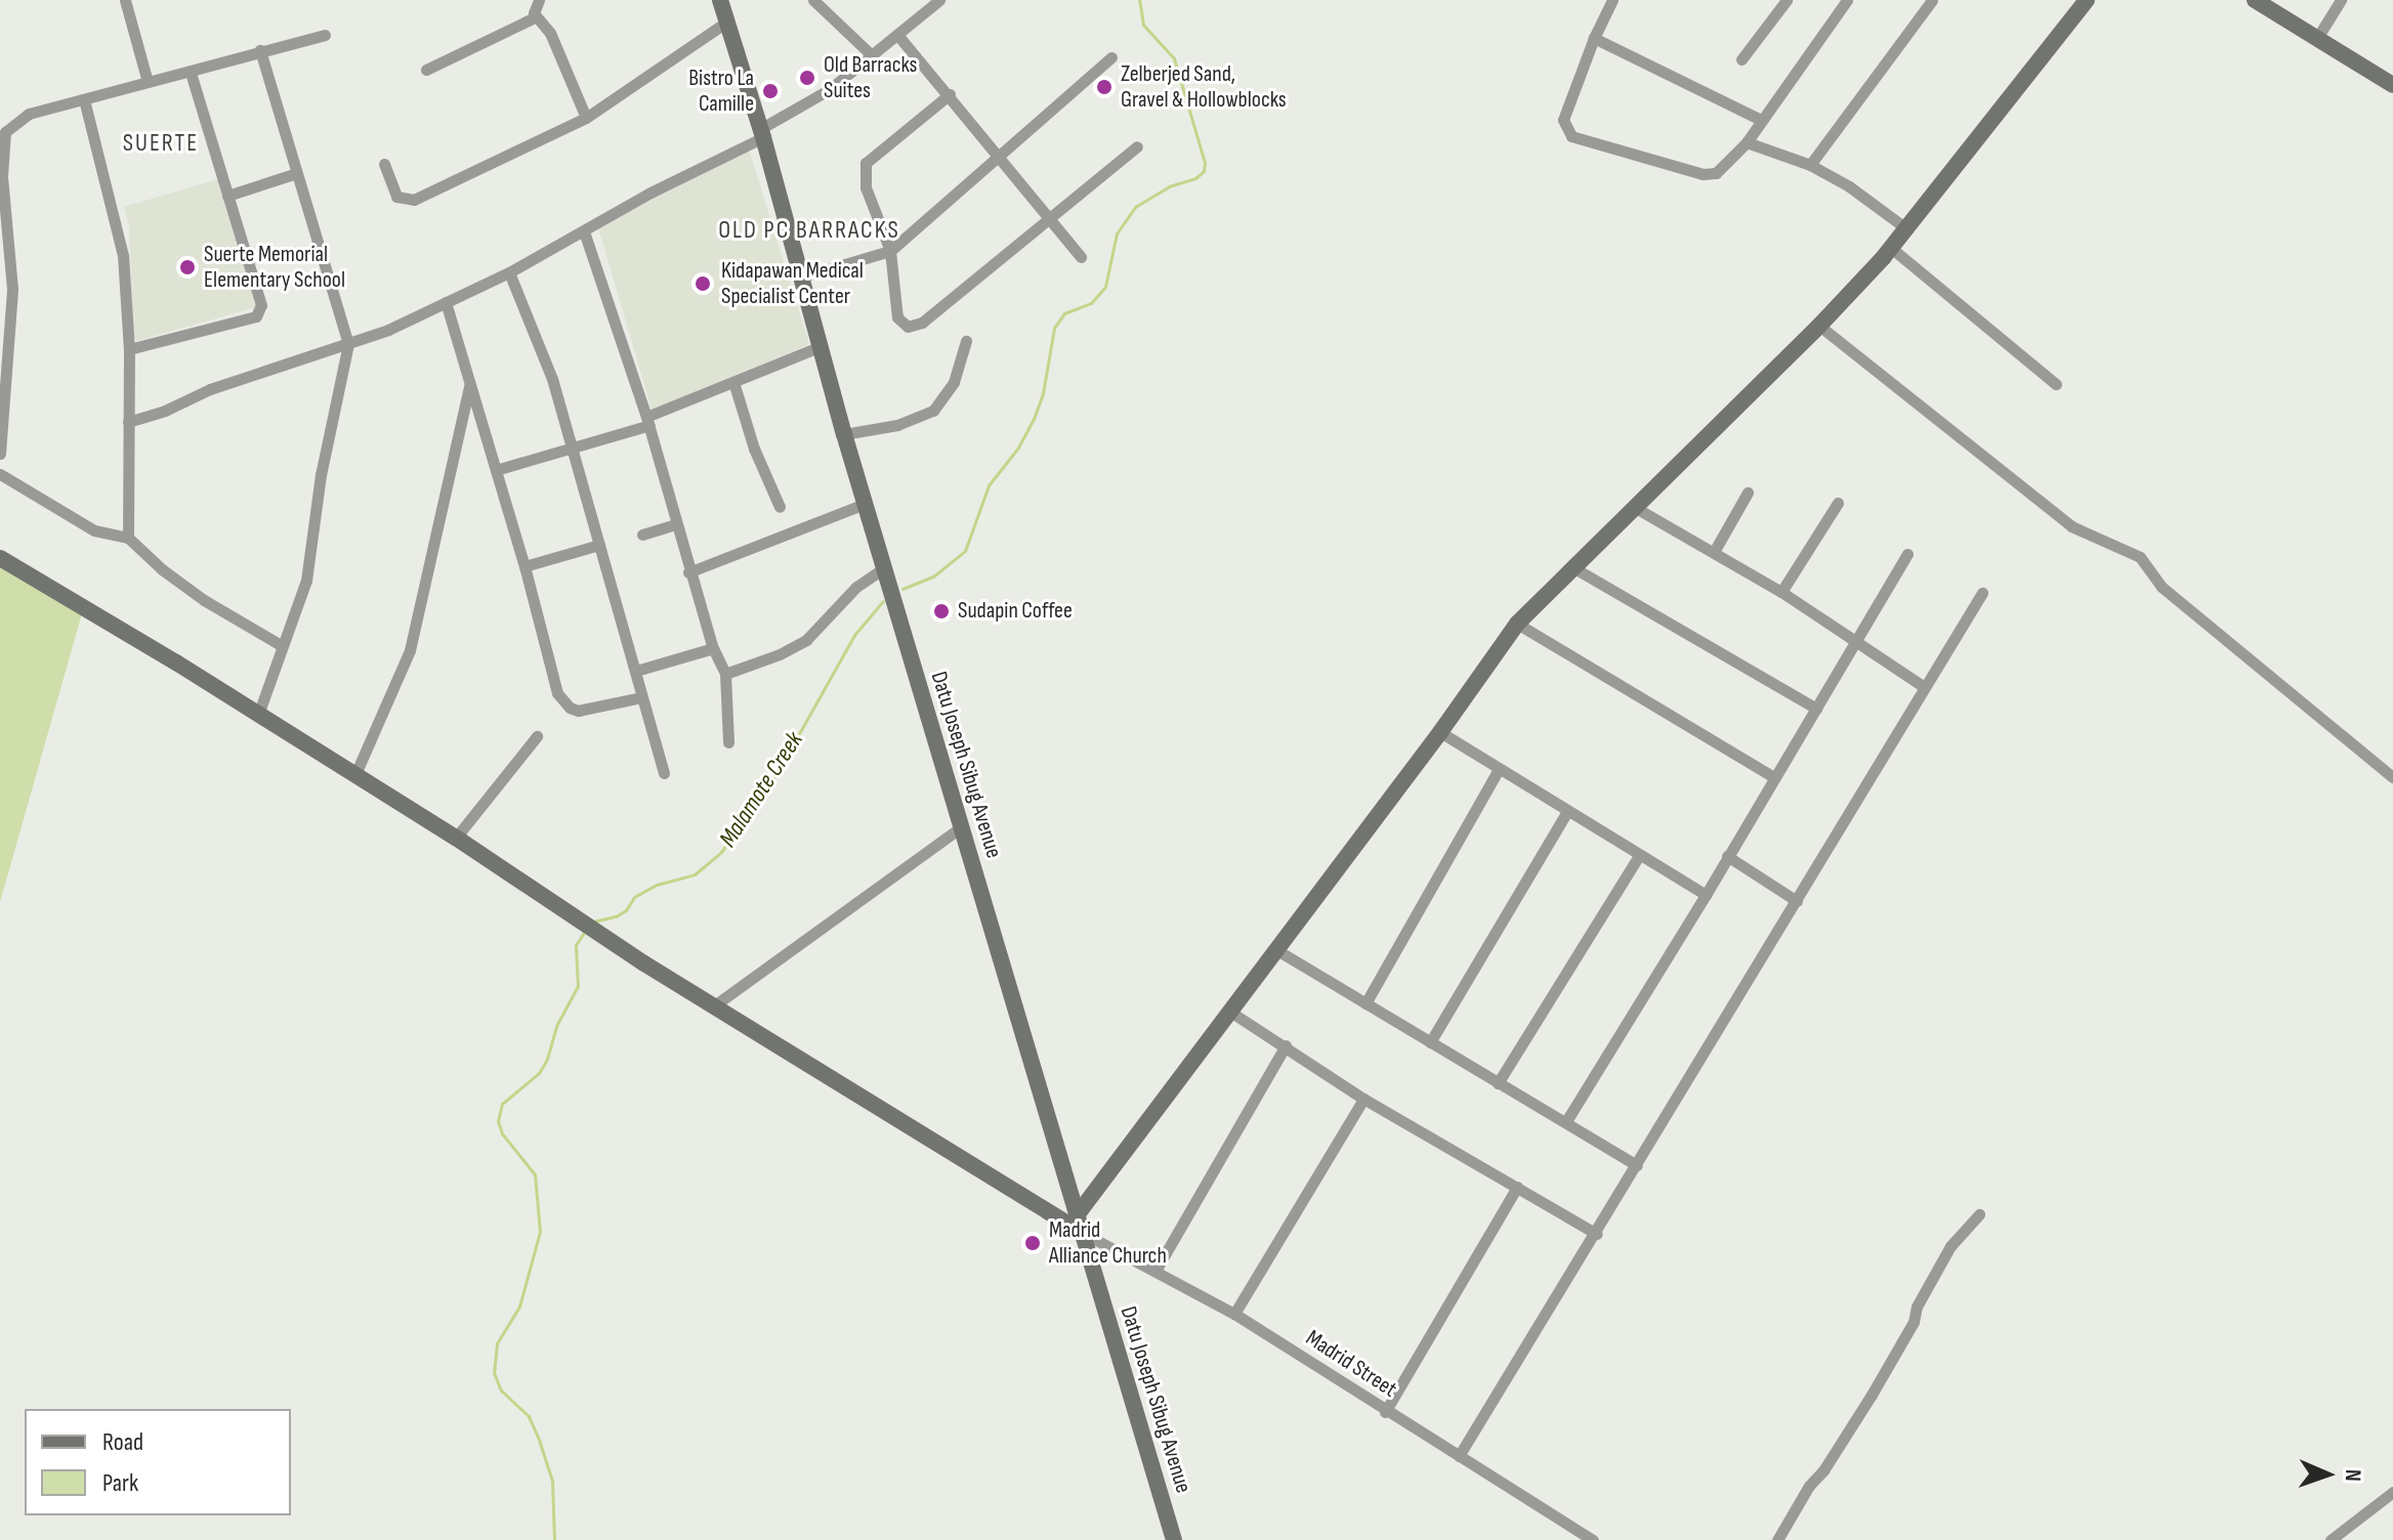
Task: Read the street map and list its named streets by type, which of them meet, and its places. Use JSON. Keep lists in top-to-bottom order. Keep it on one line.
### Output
{"streets":{"street":["Datu Joseph Sibug Avenue","Madrid Street"]},"crossings":[["Datu Joseph Sibug Avenue","Madrid Street"]],"districts":["SUERTE","OLD PC BARRACKS"],"water":["Malamote Creek"],"places":["Old Barracks Suites","Zelberjed Sand, Gravel & Hollowblocks","Bistro La Camille","Suerte Memorial Elementary School","Kidapawan Medical Specialist Center","Sudapin Coffee","Madrid Alliance Church"],"legend":["Road","Park"],"north":"right"}
